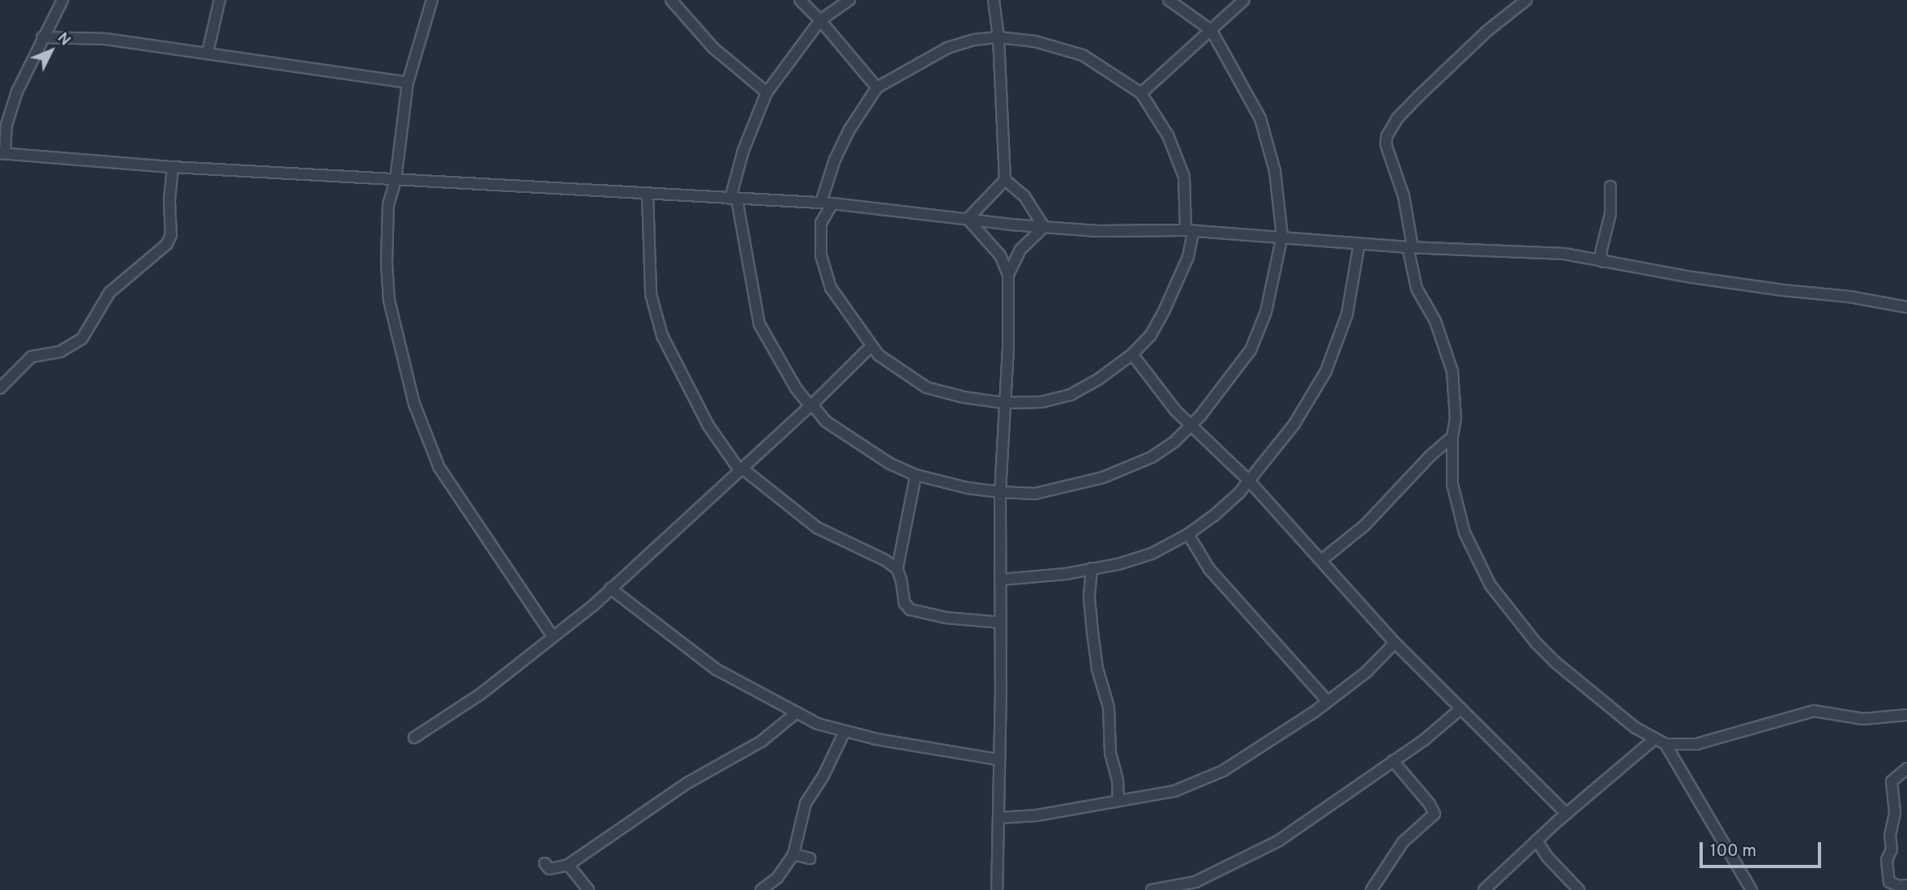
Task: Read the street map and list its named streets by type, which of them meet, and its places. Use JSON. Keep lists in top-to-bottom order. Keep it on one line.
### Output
{"scale_bar":"100 m","north":"top right"}
